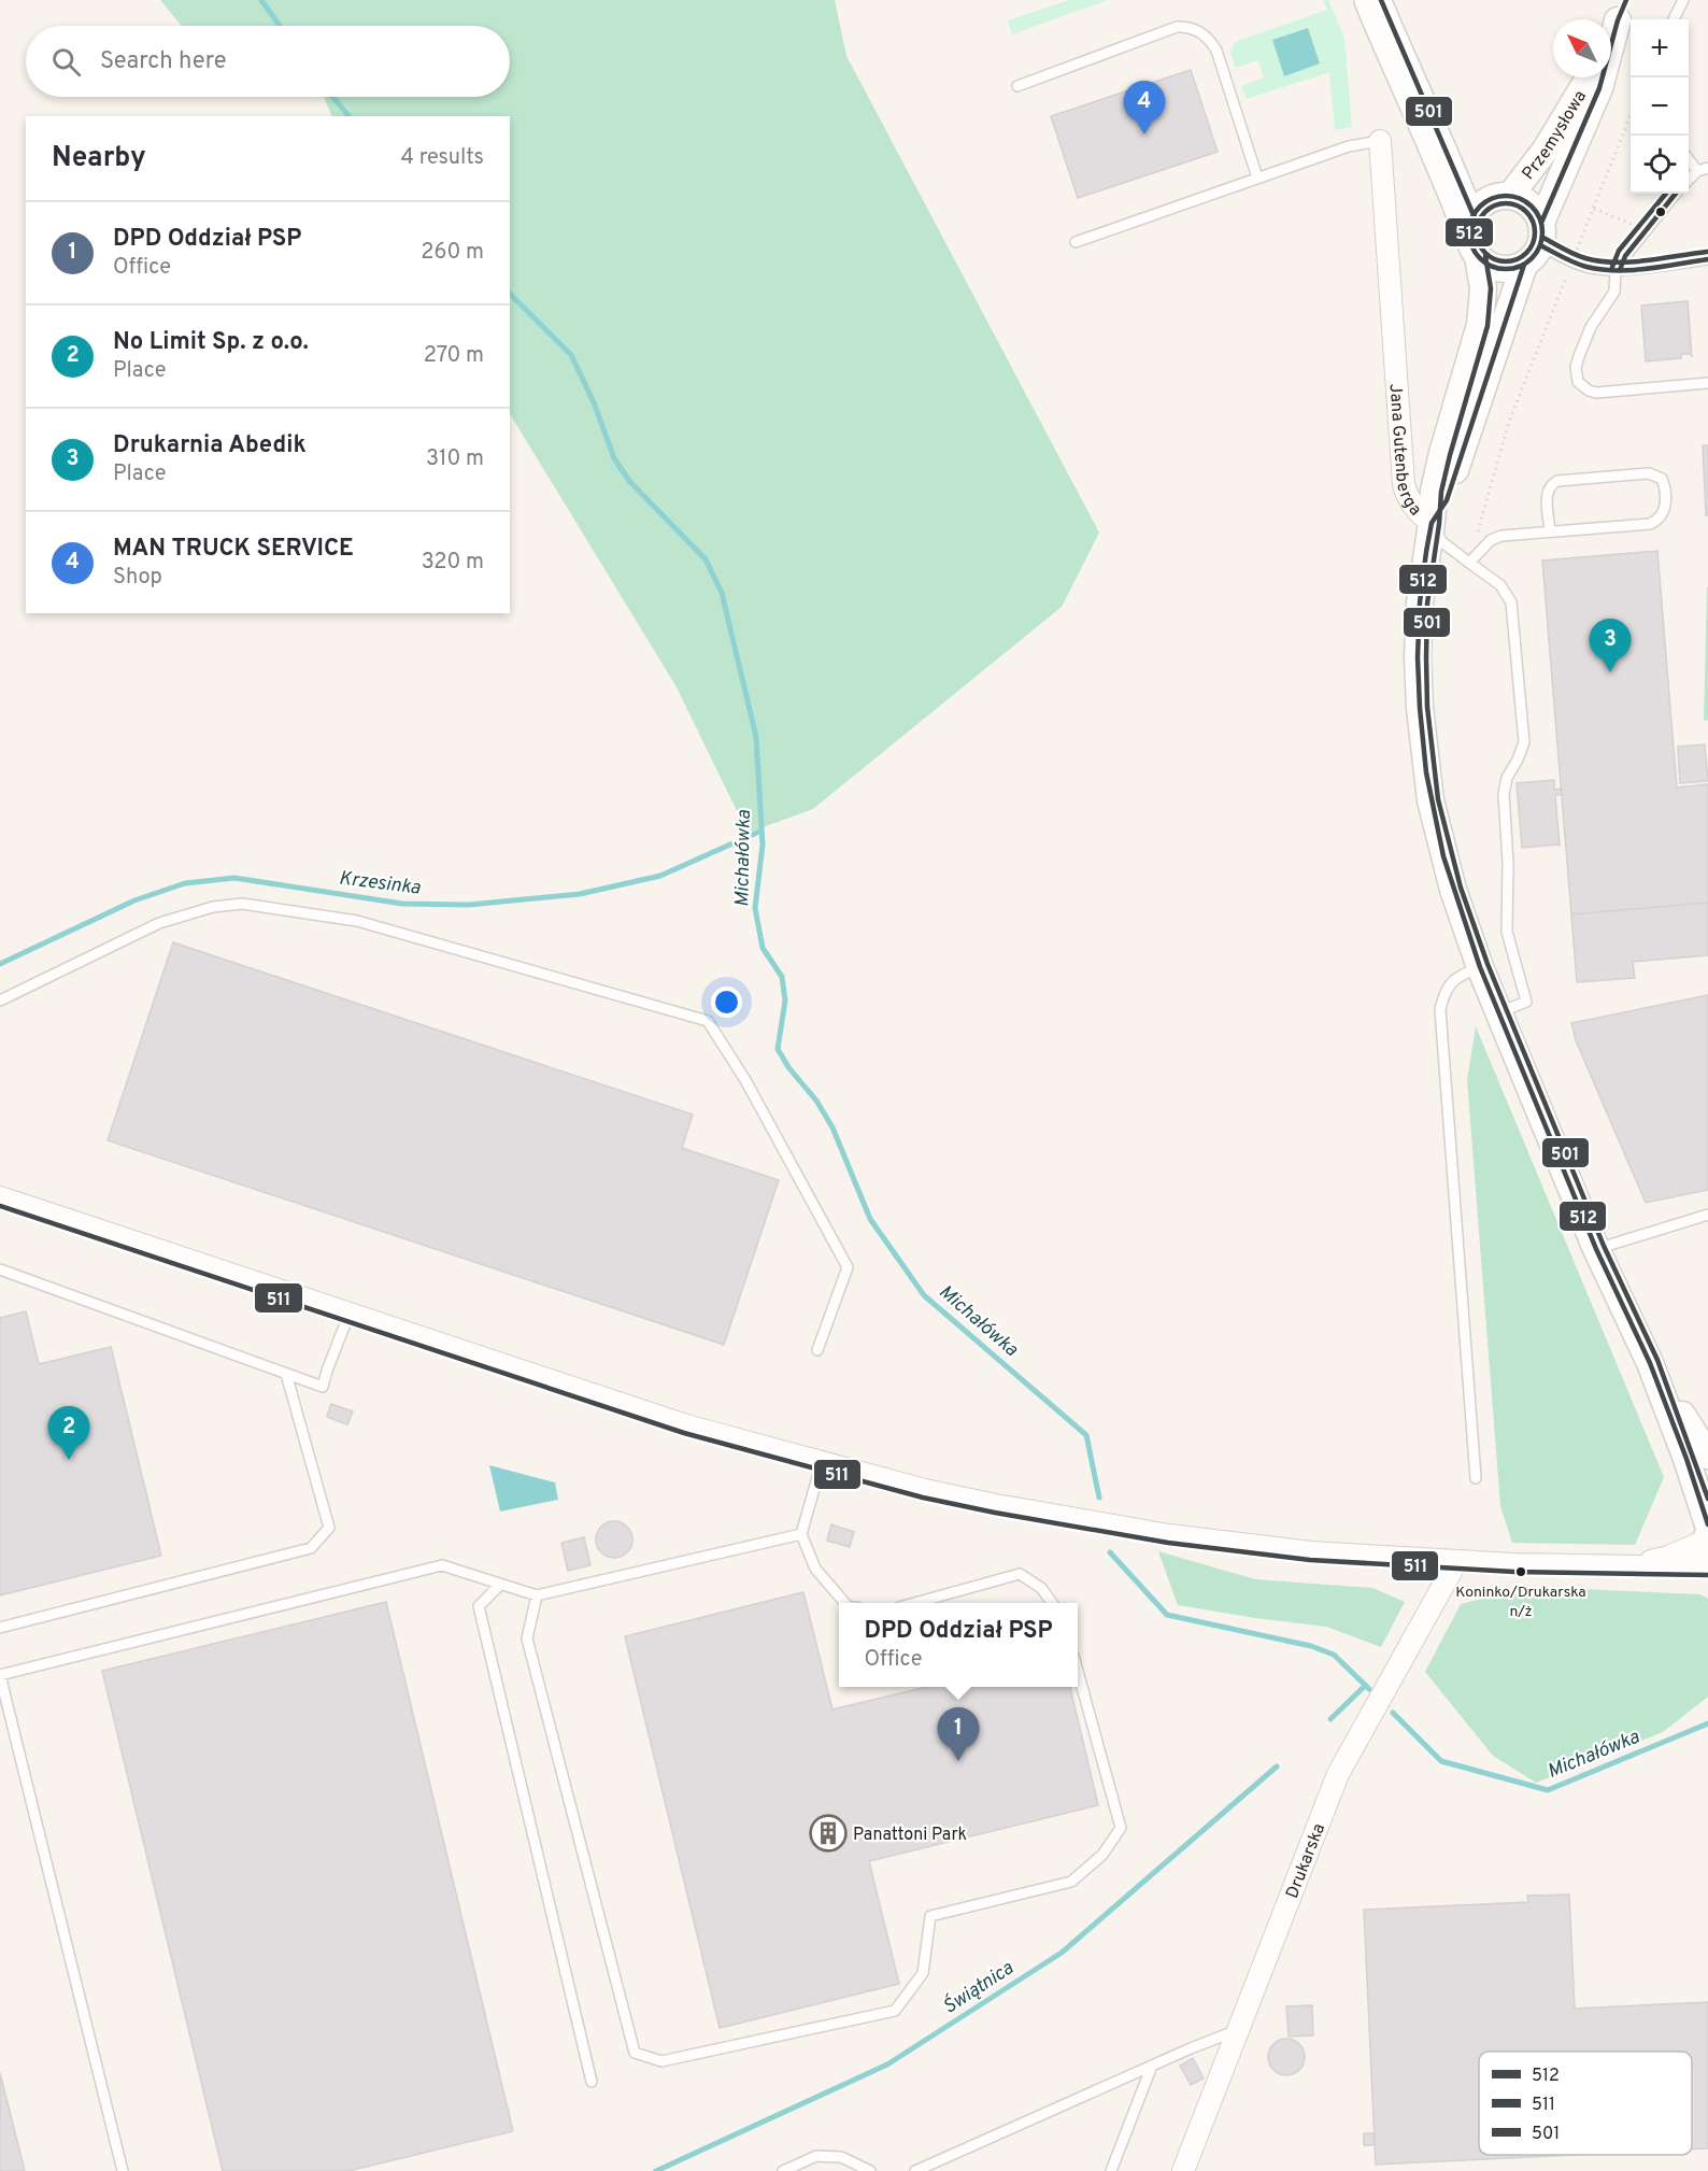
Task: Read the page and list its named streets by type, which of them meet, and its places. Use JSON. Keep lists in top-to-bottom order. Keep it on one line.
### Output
{"streets":{"street":["Przemysłowa","Jana Gutenberga","Drukarska"]},"crossings":[["Przemysłowa","Jana Gutenberga"]],"water":["Michałówka","Krzesinka","Świątnica"],"places":{"other":["Koninko/Drukarska n/ż"],"building":["Panattoni Park"]},"lines":["transit line 512","transit line 501","transit line 511"],"legend":["512","511","501"],"north":"top left","page":{"map_buttons":["+","−"],"search":"Search here","pins":["4","3","2","1"],"heading":["Nearby","4 results"],"list":[{"mark":"1","name":"DPD Oddział PSP","note":"Office","value":"260 m"},{"mark":"2","name":"No Limit Sp. z o.o.","note":"Place","value":"270 m"},{"mark":"3","name":"Drukarnia Abedik","note":"Place","value":"310 m"},{"mark":"4","name":"MAN TRUCK SERVICE","note":"Shop","value":"320 m"}],"popup":["DPD Oddział PSP","Office"]}}
